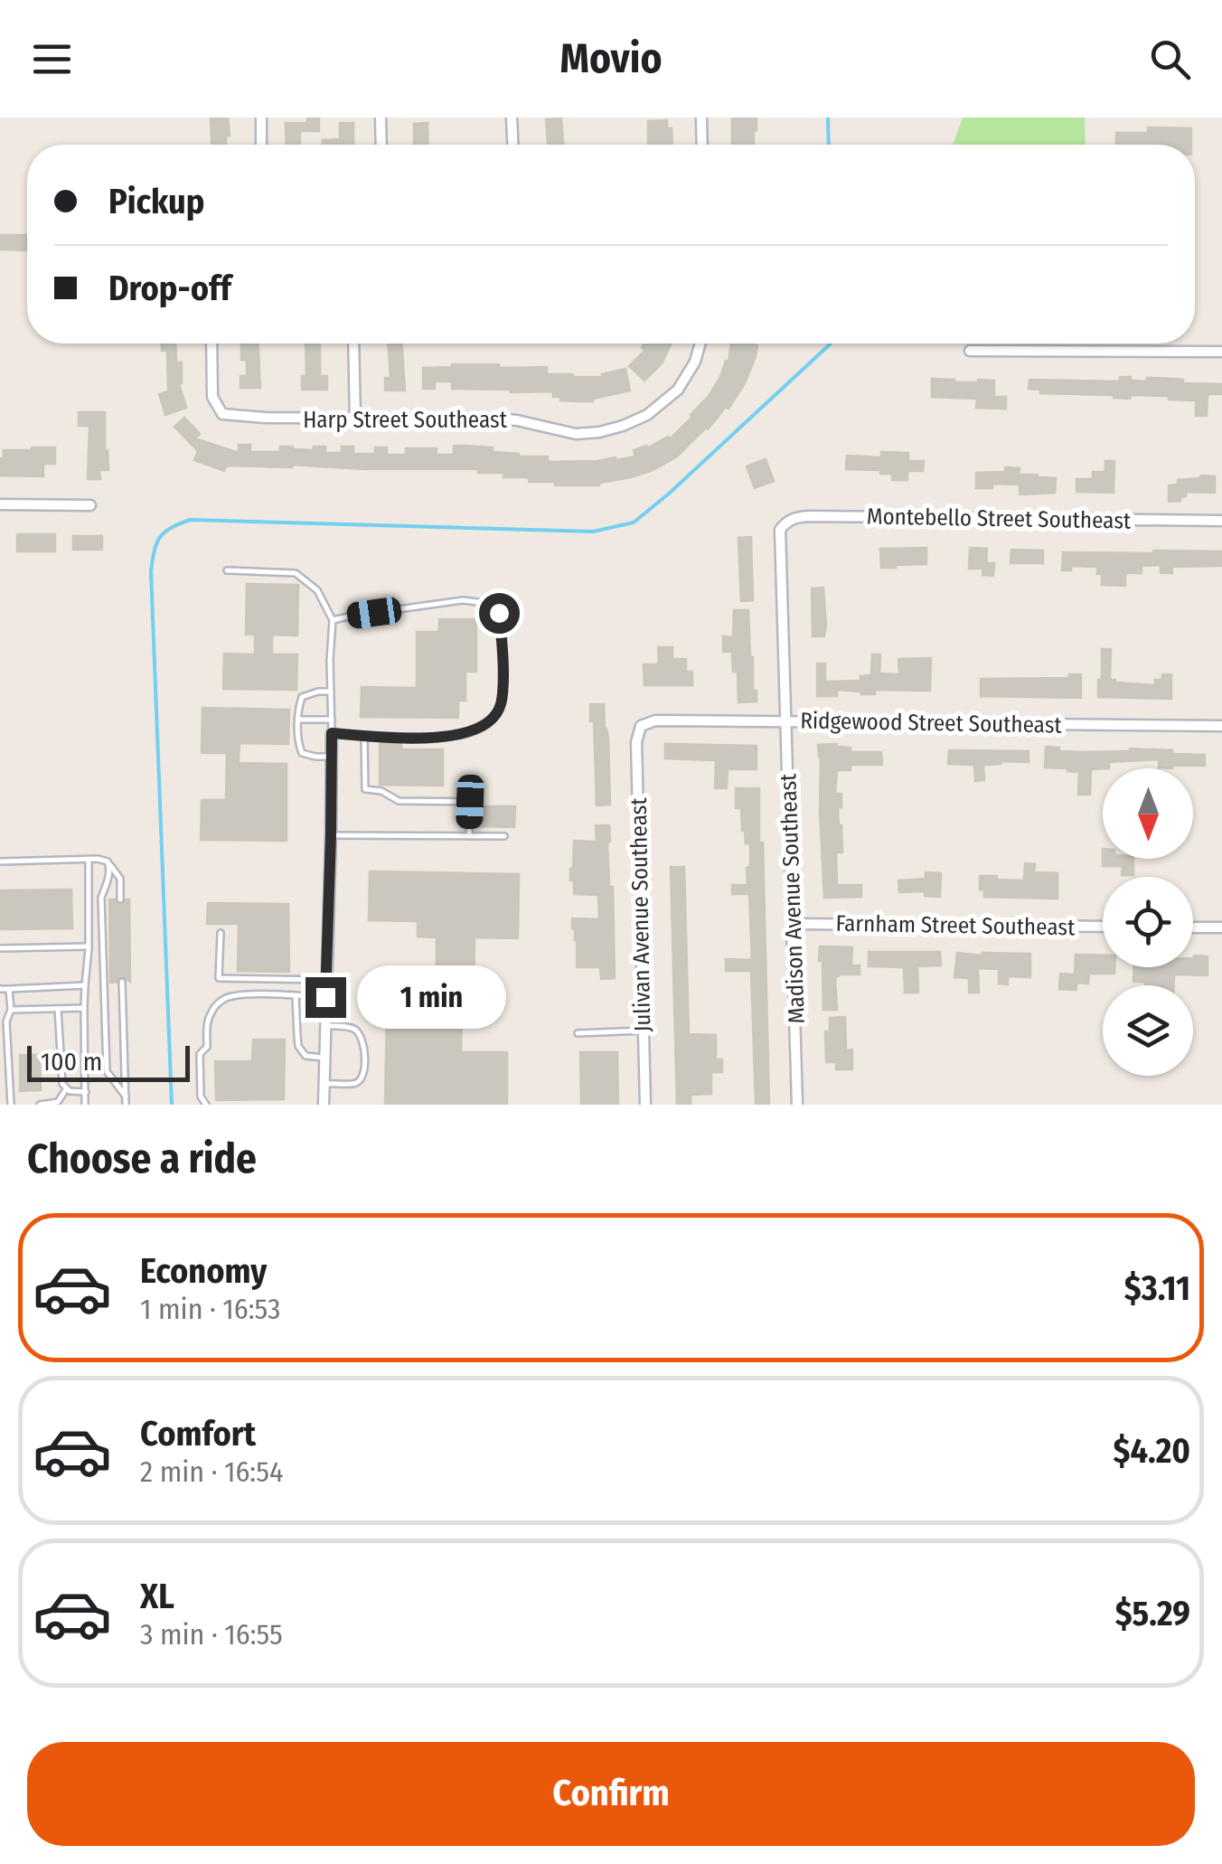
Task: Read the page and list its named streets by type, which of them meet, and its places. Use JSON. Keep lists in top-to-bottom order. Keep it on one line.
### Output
{"streets":{"street":["Harp Street Southeast","Montebello Street Southeast","Ridgewood Street Southeast","Madison Avenue Southeast","Julivan Avenue Southeast","Farnham Street Southeast"]},"crossings":[["Montebello Street Southeast","Madison Avenue Southeast"],["Ridgewood Street Southeast","Madison Avenue Southeast"],["Ridgewood Street Southeast","Julivan Avenue Southeast"],["Madison Avenue Southeast","Farnham Street Southeast"]],"scale_bar":"100 m","north":"bottom","page":{"header":"Movio","banner":["Pickup","Drop-off"],"bubble":"1 min","scale":"100 m","heading":"Choose a ride","list":[{"name":"Economy","note":"1 min · 16:53","value":"$3.11"},{"name":"Comfort","note":"2 min · 16:54","value":"$4.20"},{"name":"XL","note":"3 min · 16:55","value":"$5.29"}],"buttons":"Confirm"}}
